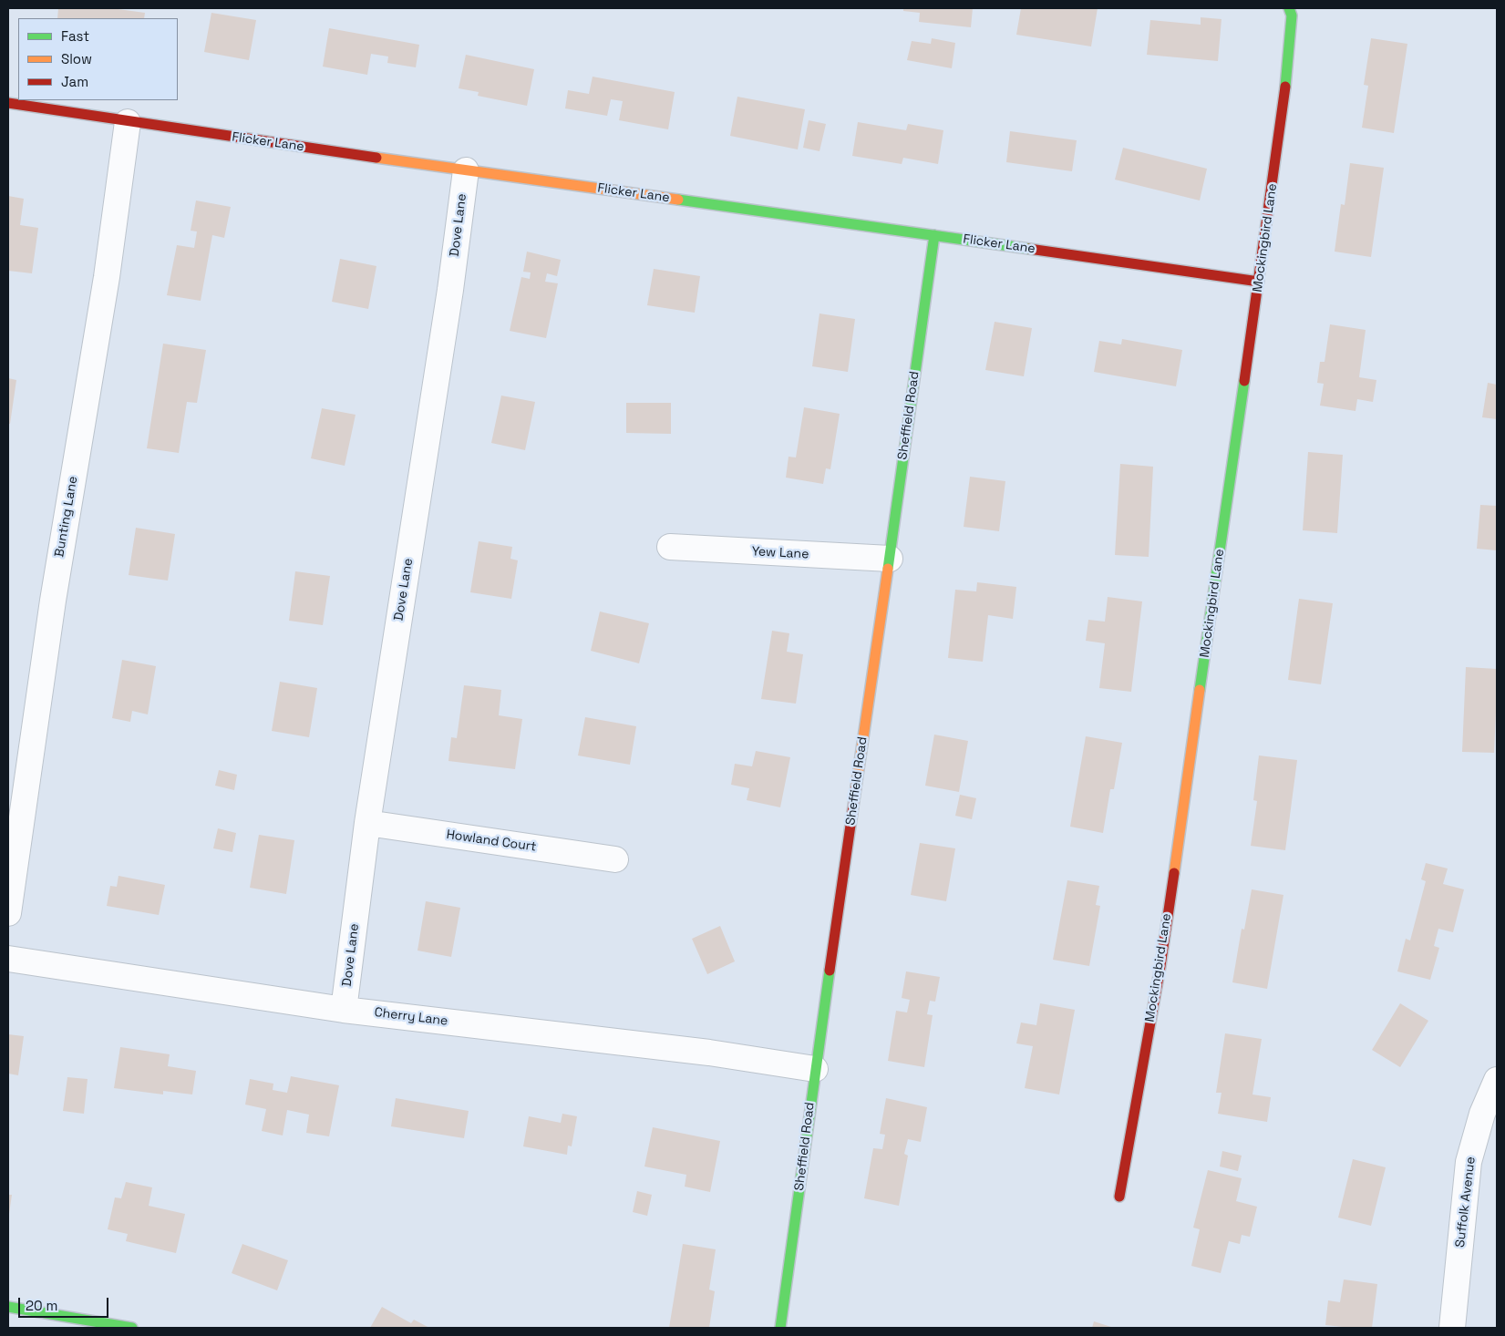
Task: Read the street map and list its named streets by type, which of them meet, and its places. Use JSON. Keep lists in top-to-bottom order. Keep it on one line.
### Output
{"streets":{"street":["Flicker Lane","Dove Lane","Mockingbird Lane","Sheffield Road","Bunting Lane","Yew Lane","Howland Court","Cherry Lane","Suffolk Avenue"]},"crossings":[["Flicker Lane","Dove Lane"],["Flicker Lane","Mockingbird Lane"],["Flicker Lane","Sheffield Road"],["Flicker Lane","Bunting Lane"],["Dove Lane","Howland Court"],["Dove Lane","Cherry Lane"],["Sheffield Road","Yew Lane"],["Sheffield Road","Cherry Lane"]],"legend":["Fast","Slow","Jam"],"scale_bar":"20 m"}
